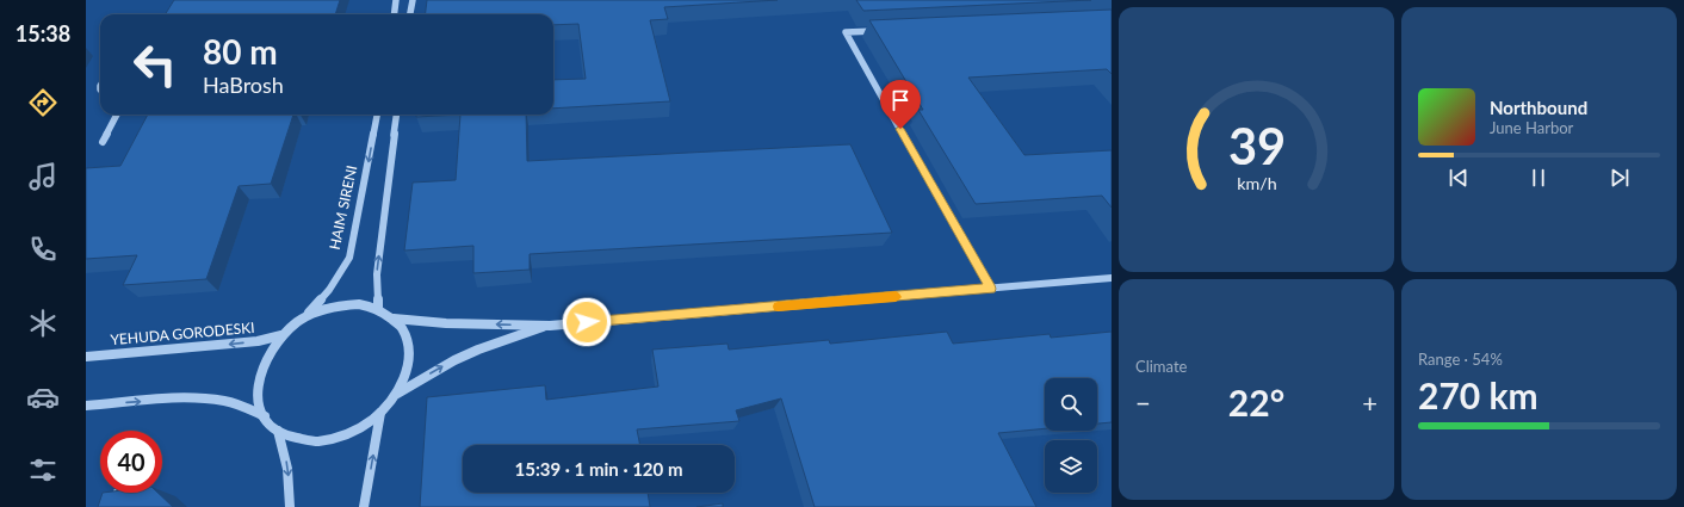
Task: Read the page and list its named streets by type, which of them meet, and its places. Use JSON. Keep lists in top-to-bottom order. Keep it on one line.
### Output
{"streets":{"street":["HAIM SIRENI","YEHUDA GORODESKI"]},"crossings":[["HAIM SIRENI","YEHUDA GORODESKI"]],"page":{"tabs":"15:38","turn":["80 m","HaBrosh"],"song":["Northbound","June Harbor"],"tile":["Climate",["Range · 54%","270 km"]],"heat":["−","22°","+"],"limit":"40","trip":"15:39 · 1 min · 120 m","gauge":["39","km/h"]}}
